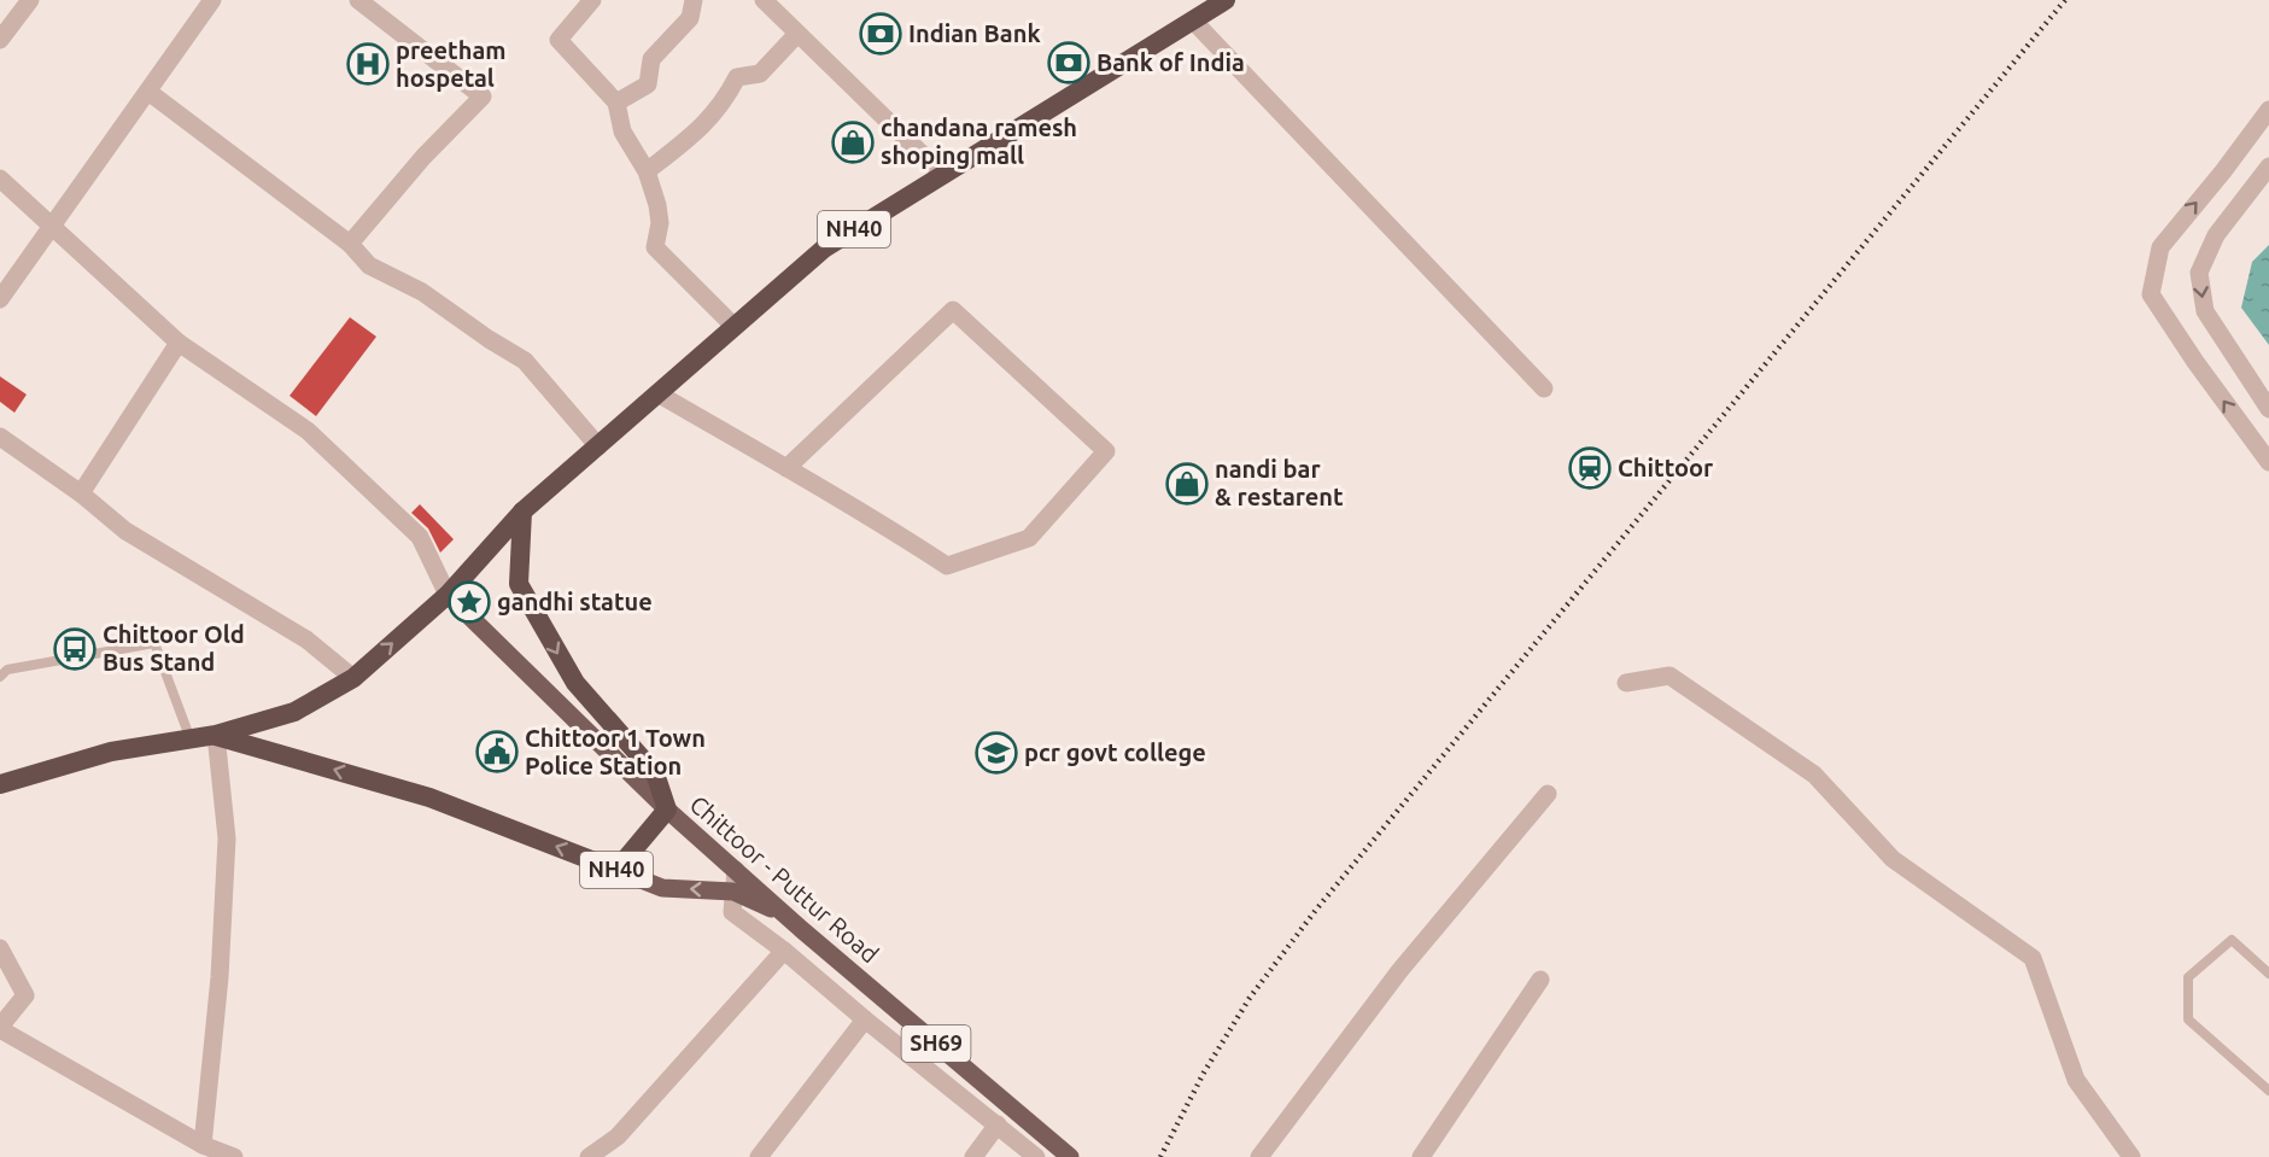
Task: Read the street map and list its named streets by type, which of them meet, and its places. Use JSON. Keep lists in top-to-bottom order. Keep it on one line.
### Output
{"streets":{"highway":["NH40"],"main road":["Chittoor - Puttur Road","SH69"]},"crossings":[["NH40","Chittoor - Puttur Road"]],"places":{"bank":["Indian Bank","Bank of India"],"hospital":["preetham hospetal"],"shop":["chandana ramesh shoping mall","nandi bar & restarent"],"station":["Chittoor"],"place":["gandhi statue"],"bus stop":["Chittoor Old Bus Stand"],"public building":["Chittoor 1 Town Police Station"],"school or university":["pcr govt college"]}}
